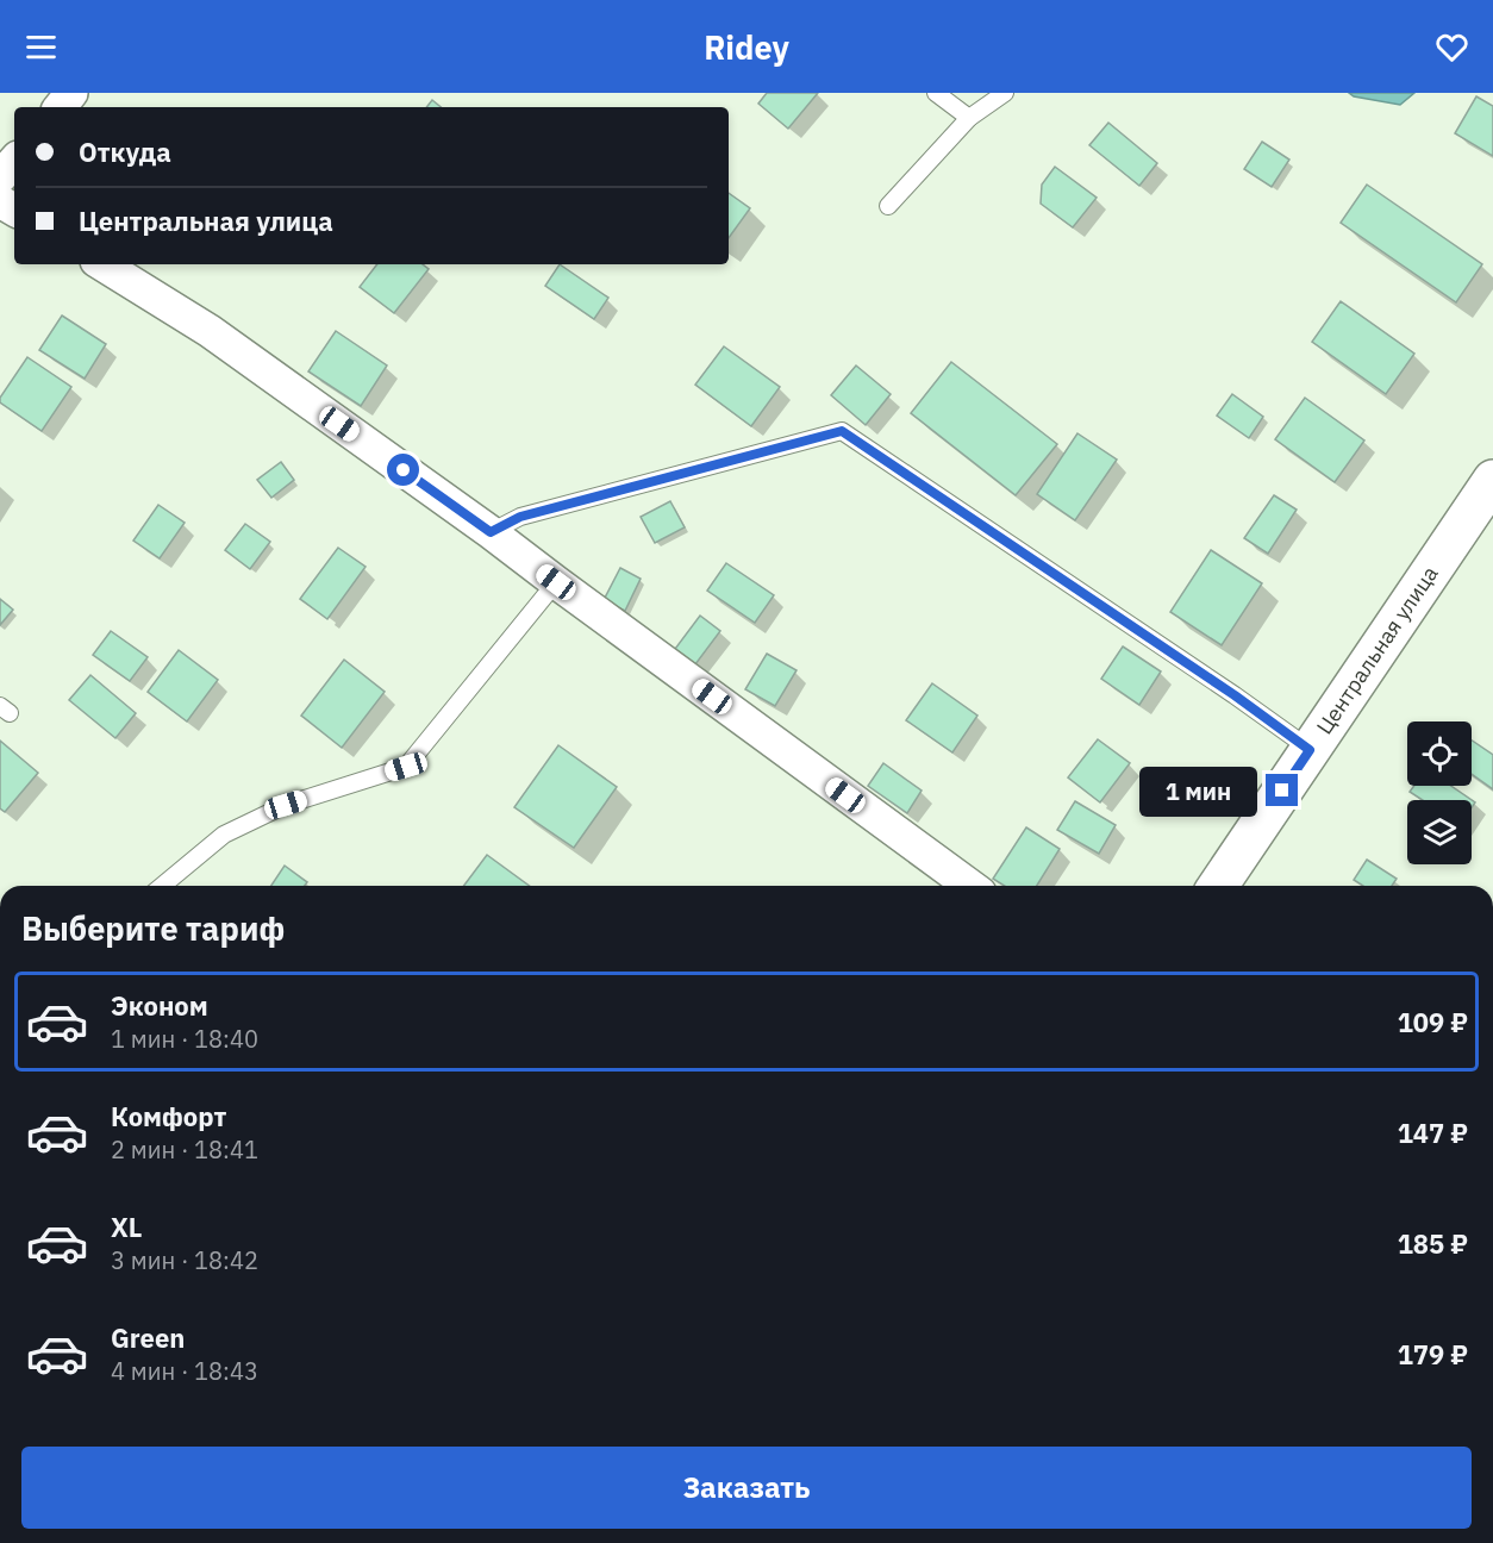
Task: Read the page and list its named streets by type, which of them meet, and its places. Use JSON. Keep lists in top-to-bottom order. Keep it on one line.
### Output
{"streets":{"main road":["Центральная улица"]},"page":{"header":"Ridey","banner":["Откуда","Центральная улица"],"bubble":"1 мин","heading":"Выберите тариф","list":[{"name":"Эконом","note":"1 мин · 18:40","value":"109 ₽"},{"name":"Комфорт","note":"2 мин · 18:41","value":"147 ₽"},{"name":"XL","note":"3 мин · 18:42","value":"185 ₽"},{"name":"Green","note":"4 мин · 18:43","value":"179 ₽"}],"buttons":"Заказать"}}
